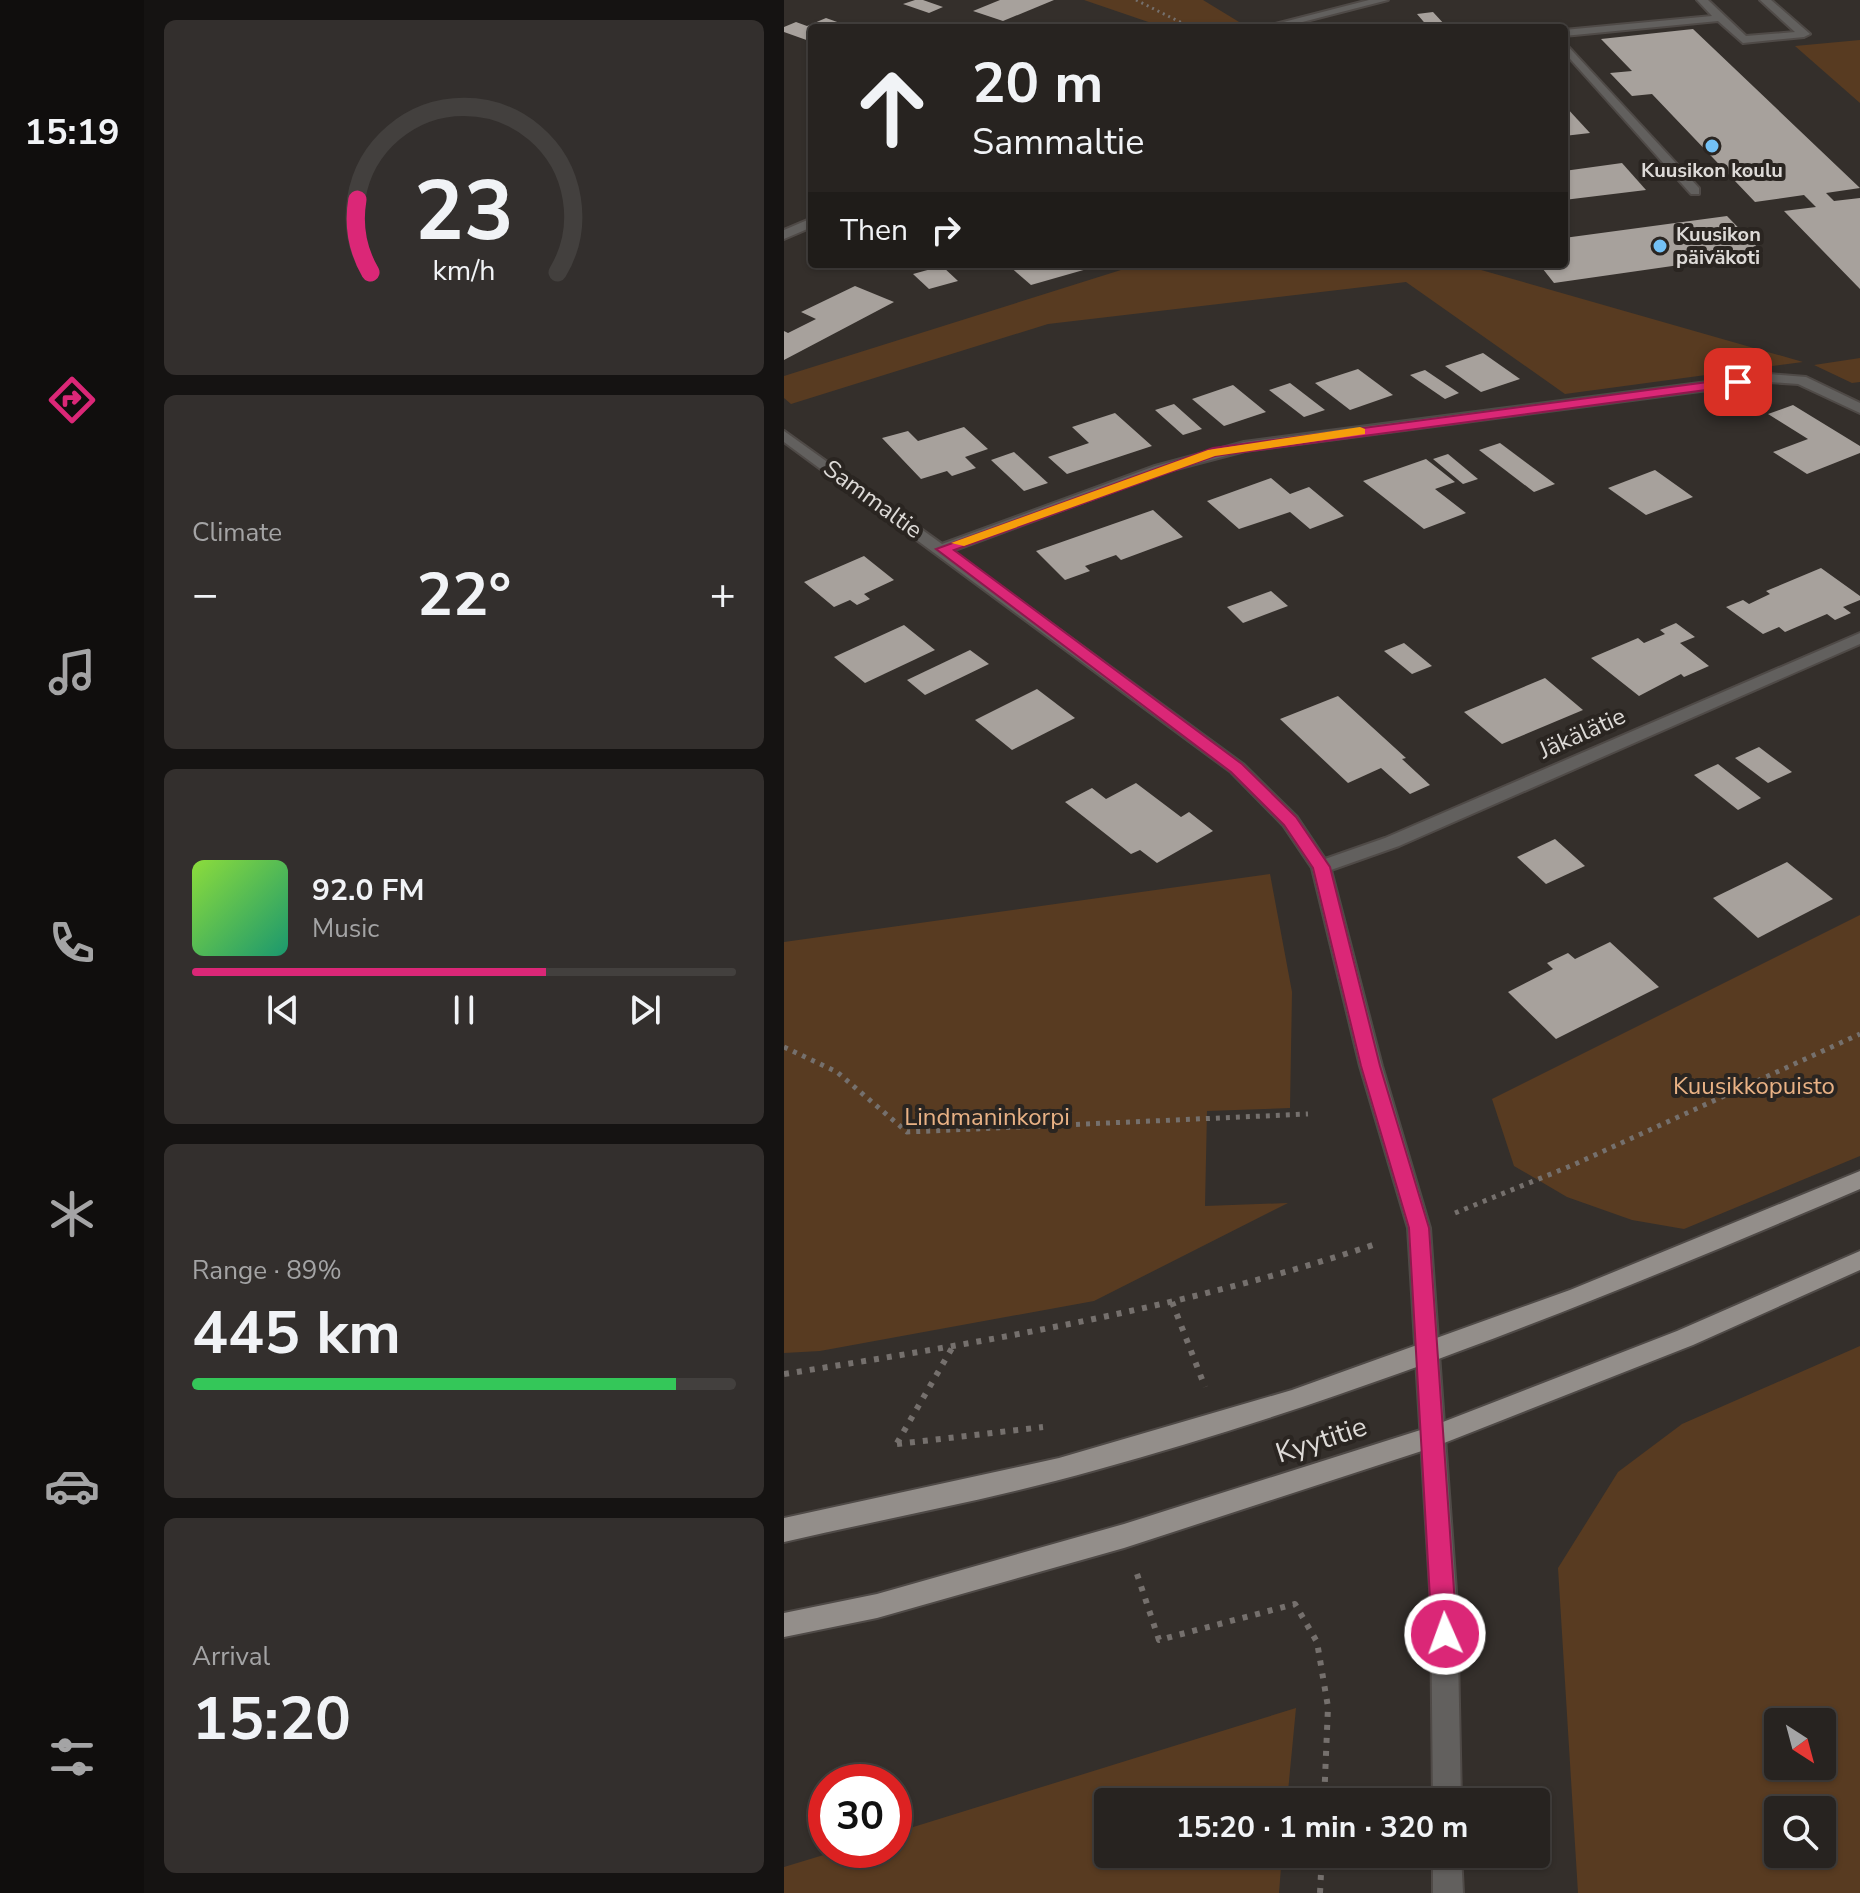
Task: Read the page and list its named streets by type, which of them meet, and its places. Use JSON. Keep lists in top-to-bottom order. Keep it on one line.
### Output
{"streets":{"main road":["Kyytitie"],"street":["Sammaltie","Jäkälätie"]},"crossings":[["Sammaltie","Jäkälätie"],["Sammaltie","Kyytitie"]],"parks":["Kuusikkopuisto","Lindmaninkorpi"],"places":["Kuusikon koulu","Kuusikon päiväkoti"],"north":"bottom right","page":{"tabs":"15:19","turn":["20 m","Sammaltie"],"then":"Then","tile":["Climate",["Range · 89%","445 km"],["Arrival","15:20"]],"heat":["−","22°","+"],"song":["92.0 FM","Music"],"limit":"30","trip":"15:20 · 1 min · 320 m","gauge":["23","km/h"]}}
